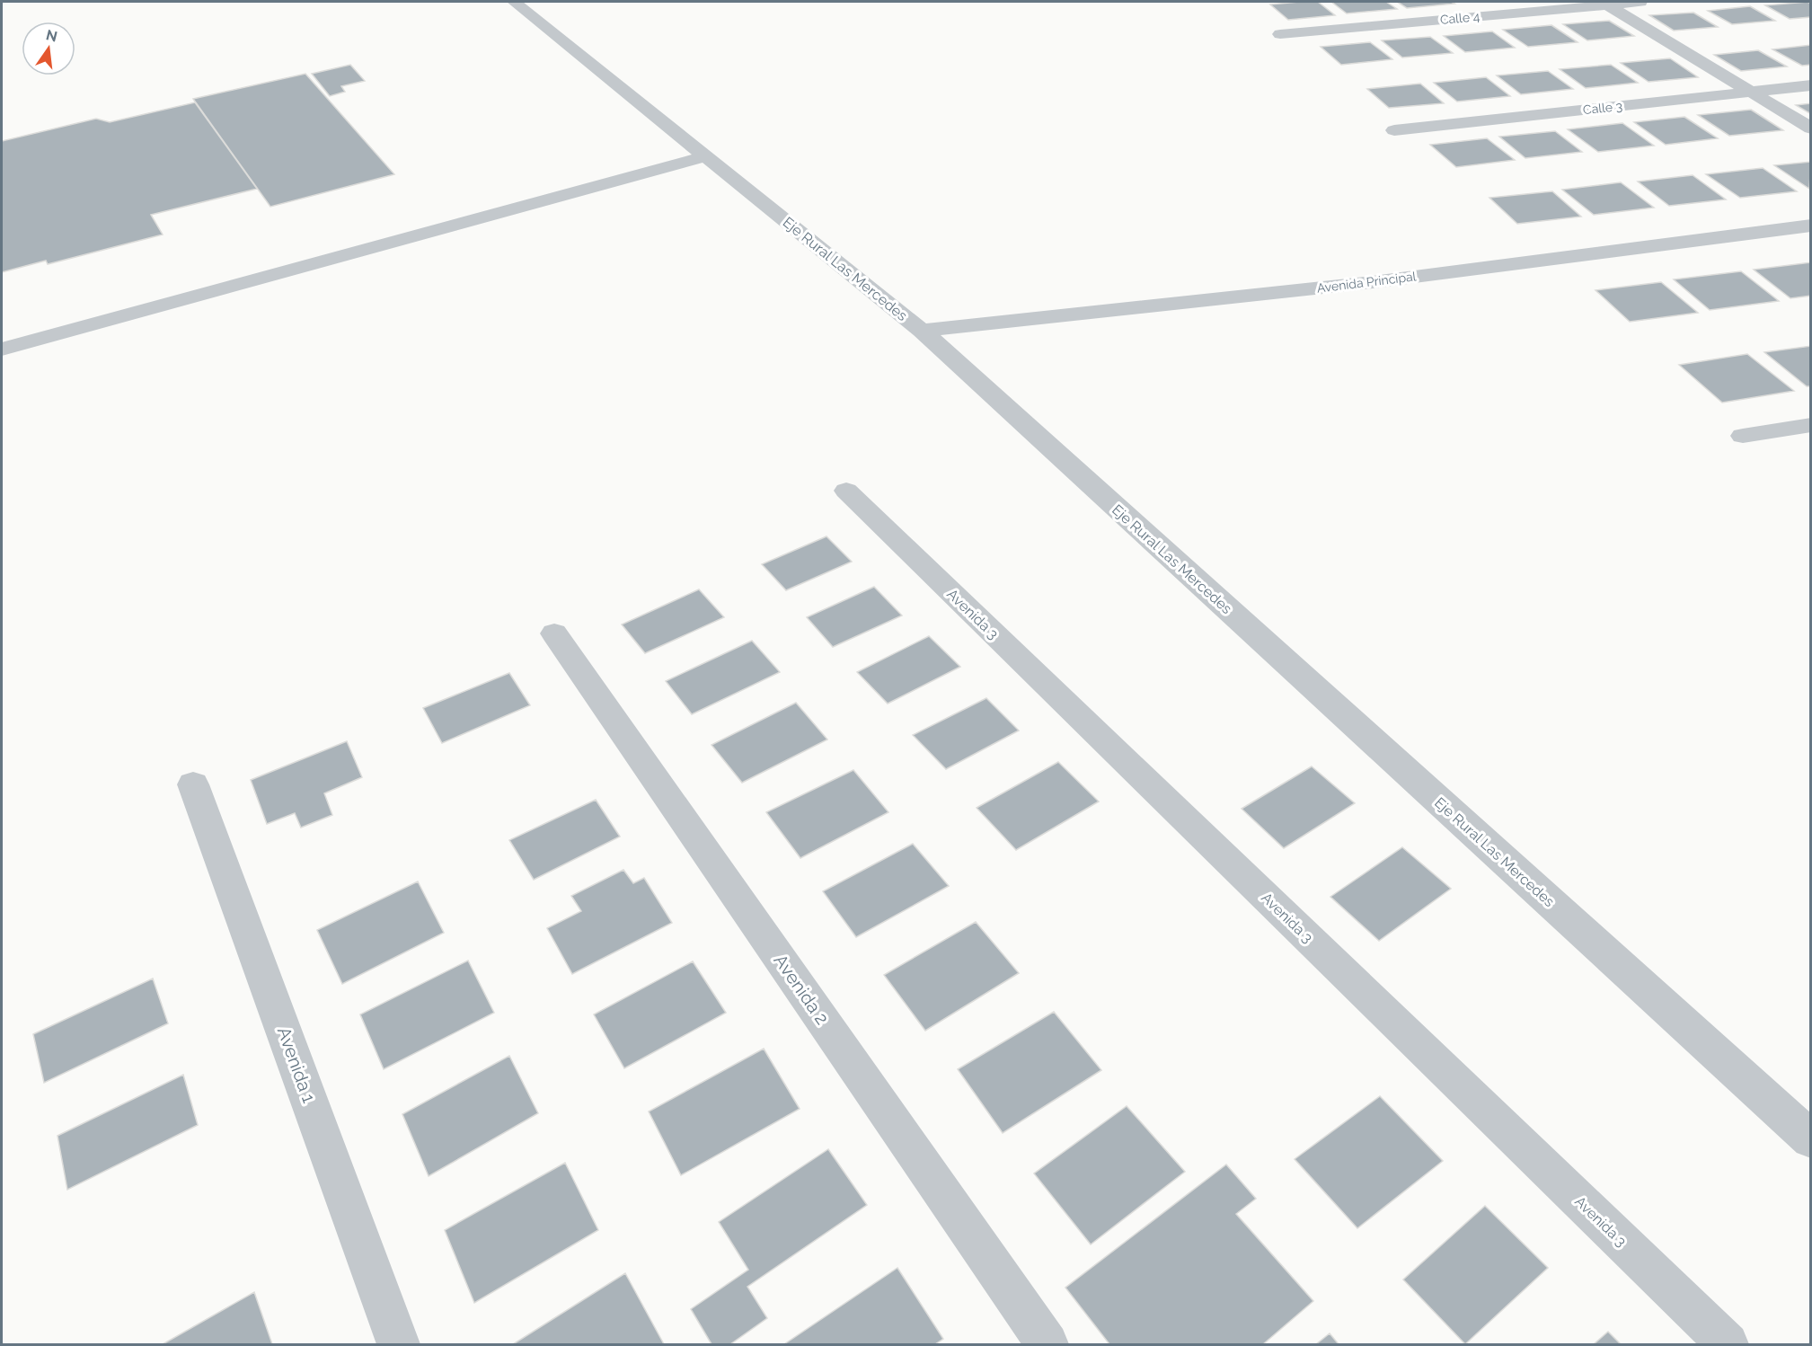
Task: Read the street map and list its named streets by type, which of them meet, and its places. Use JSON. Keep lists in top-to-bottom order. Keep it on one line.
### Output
{"streets":{"street":["Calle 4","Calle 3","Eje Rural Las Mercedes","Avenida Principal","Avenida 3","Avenida 2","Avenida 1"]},"crossings":[["Eje Rural Las Mercedes","Avenida Principal"]],"north":"top"}
